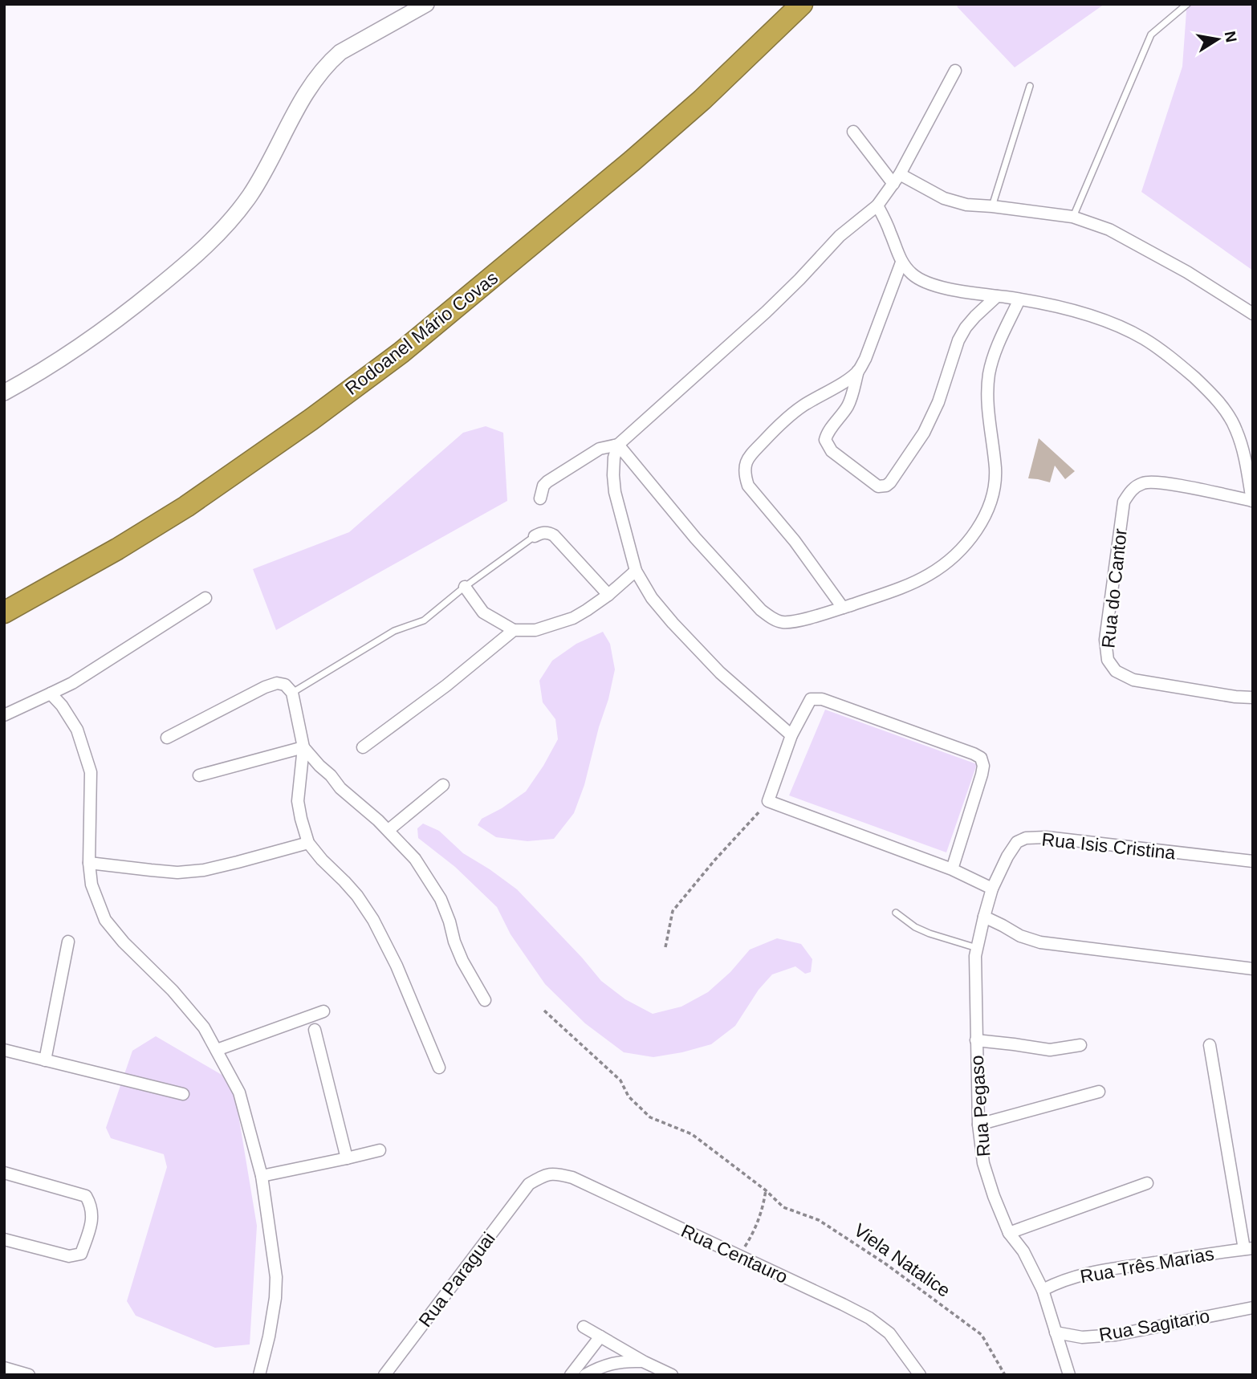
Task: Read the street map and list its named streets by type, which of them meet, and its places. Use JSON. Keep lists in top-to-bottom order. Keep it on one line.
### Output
{"streets":{"highway":["Rodoanel Mário Covas"],"street":["Rua do Cantor","Rua Isis Cristina","Rua Pegaso","Rua Centauro","Rua Três Marias","Rua Paraguai","Rua Sagitario"],"path":["Viela Natalice"]},"crossings":[["Rua Isis Cristina","Rua Pegaso"],["Rua Pegaso","Rua Três Marias"],["Rua Pegaso","Rua Sagitario"],["Rua Centauro","Rua Paraguai"]],"north":"right"}
